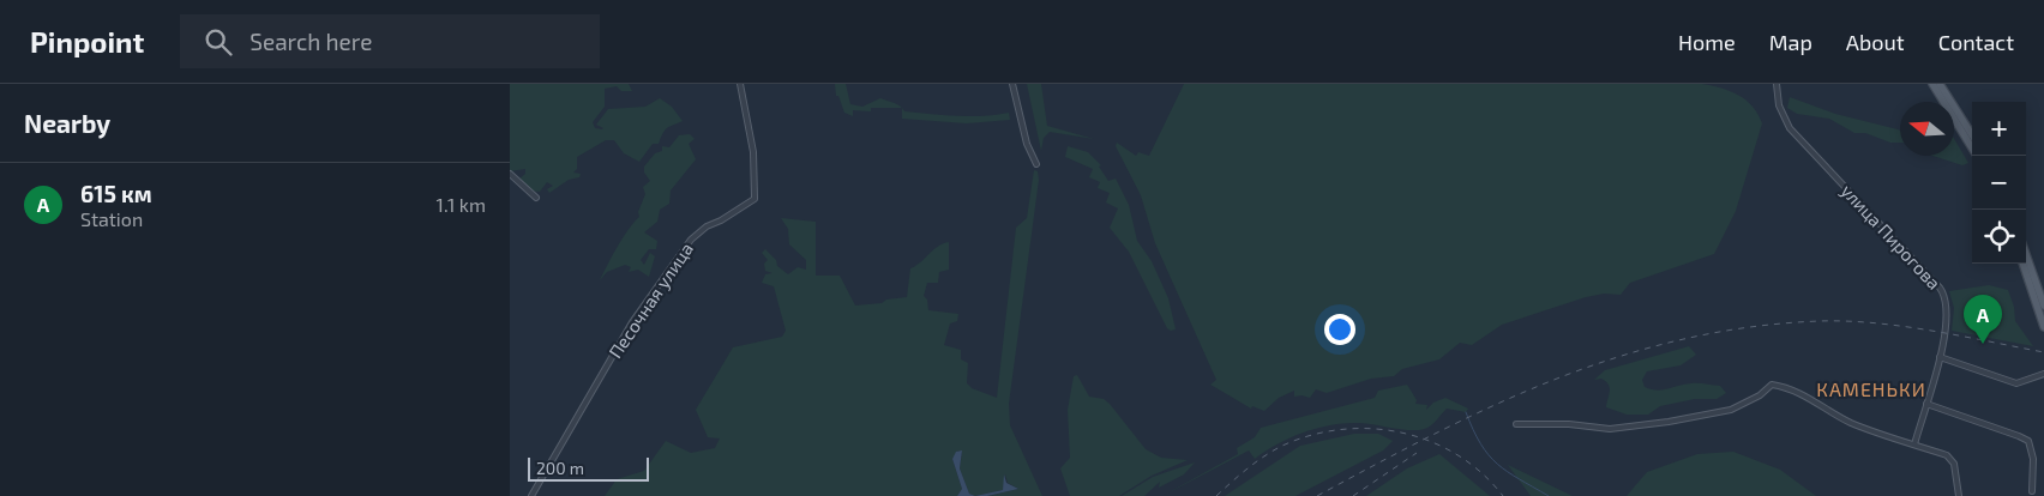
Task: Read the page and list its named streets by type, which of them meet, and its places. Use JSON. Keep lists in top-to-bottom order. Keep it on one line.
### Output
{"streets":{"street":["улица Пирогова","Песочная улица"]},"districts":["КАМЕНЬКИ"],"scale_bar":"200 m","north":"left","page":{"header":"Pinpoint","search":"Search here","nav":["Home","Map","About","Contact"],"heading":"Nearby","map_buttons":["+","−"],"list":[{"mark":"A","name":"615 км","note":"Station","value":"1.1 km"}],"pins":"A","scale":"200 m"}}
